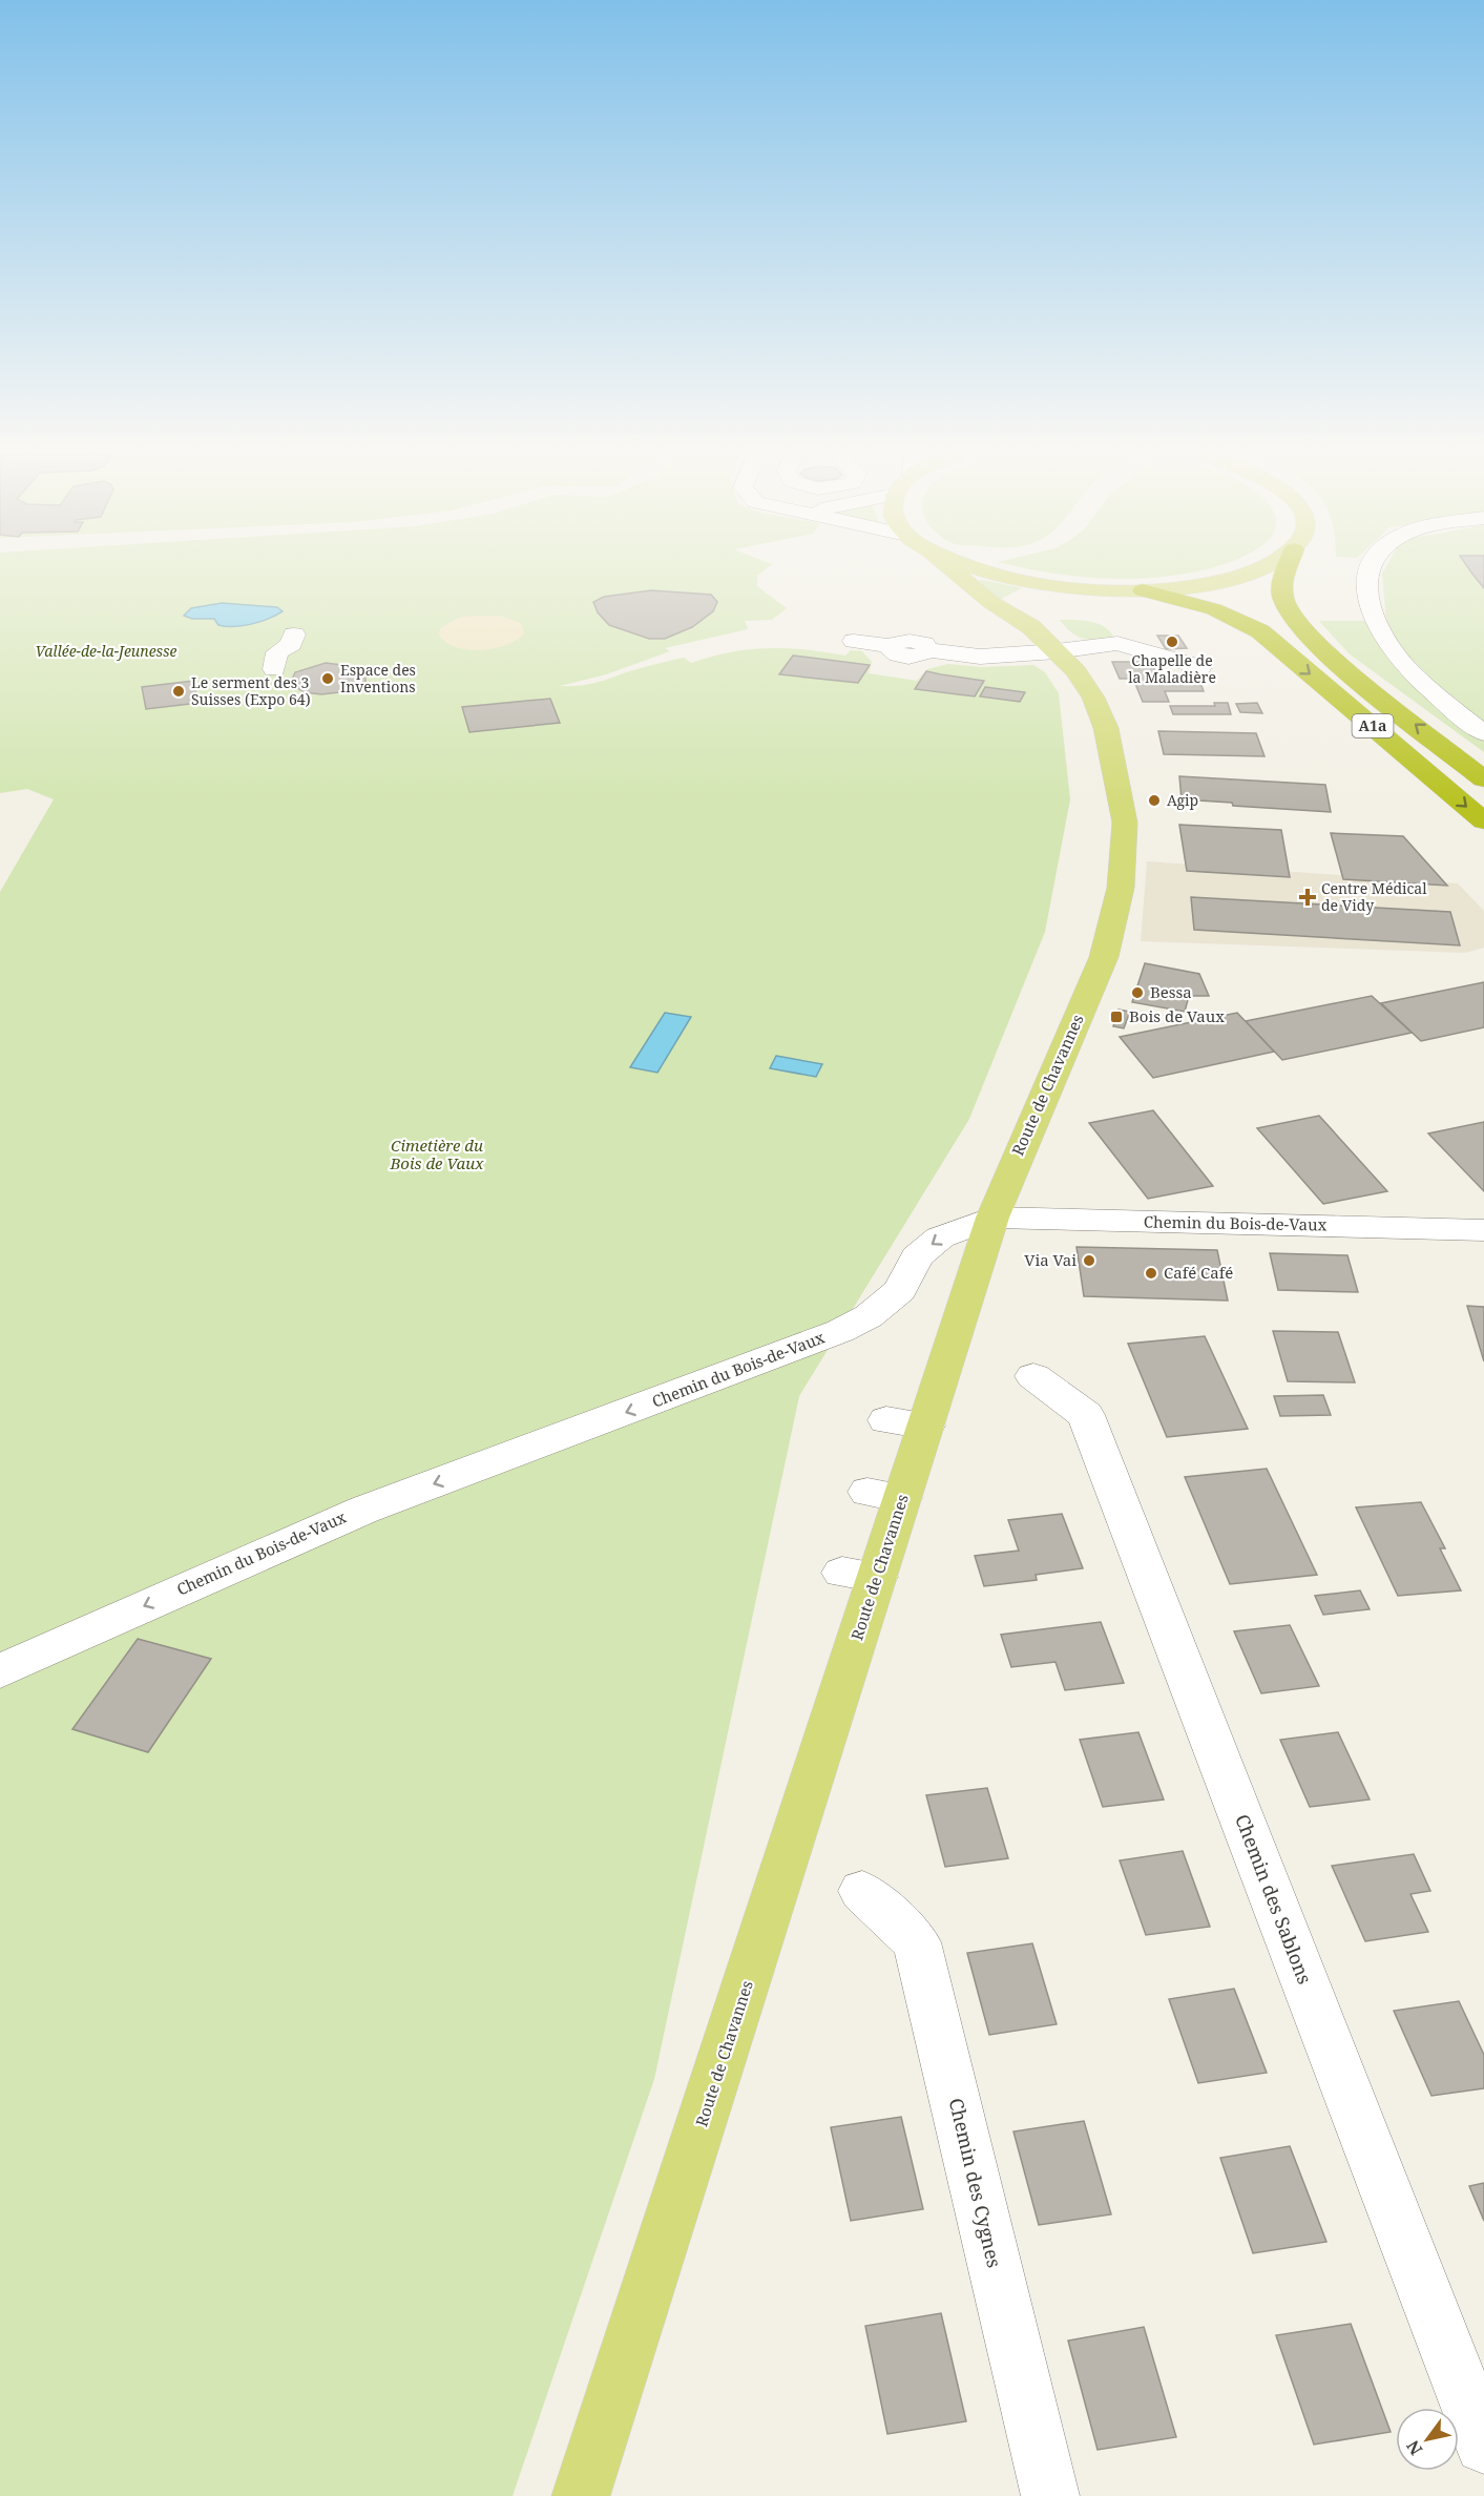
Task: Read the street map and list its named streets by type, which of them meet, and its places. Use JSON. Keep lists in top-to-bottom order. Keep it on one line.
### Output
{"streets":{"highway":["A1a"],"main road":["Route de Chavannes"],"street":["Chemin du Bois-de-Vaux","Chemin des Sablons","Chemin des Cygnes"]},"crossings":[["Route de Chavannes","Chemin du Bois-de-Vaux"]],"one_way":["Chemin du Bois-de-Vaux"],"parks":["Vallée-de-la-Jeunesse","Cimetière du Bois de Vaux"],"places":{"other":["Chapelle de la Maladière","Espace des Inventions","Le serment des 3 Suisses (Expo 64)","Agip","Bessa","Via Vai","Café Café"],"health":["Centre Médical de Vidy"],"transit":["Bois de Vaux"]},"north":"bottom left"}
